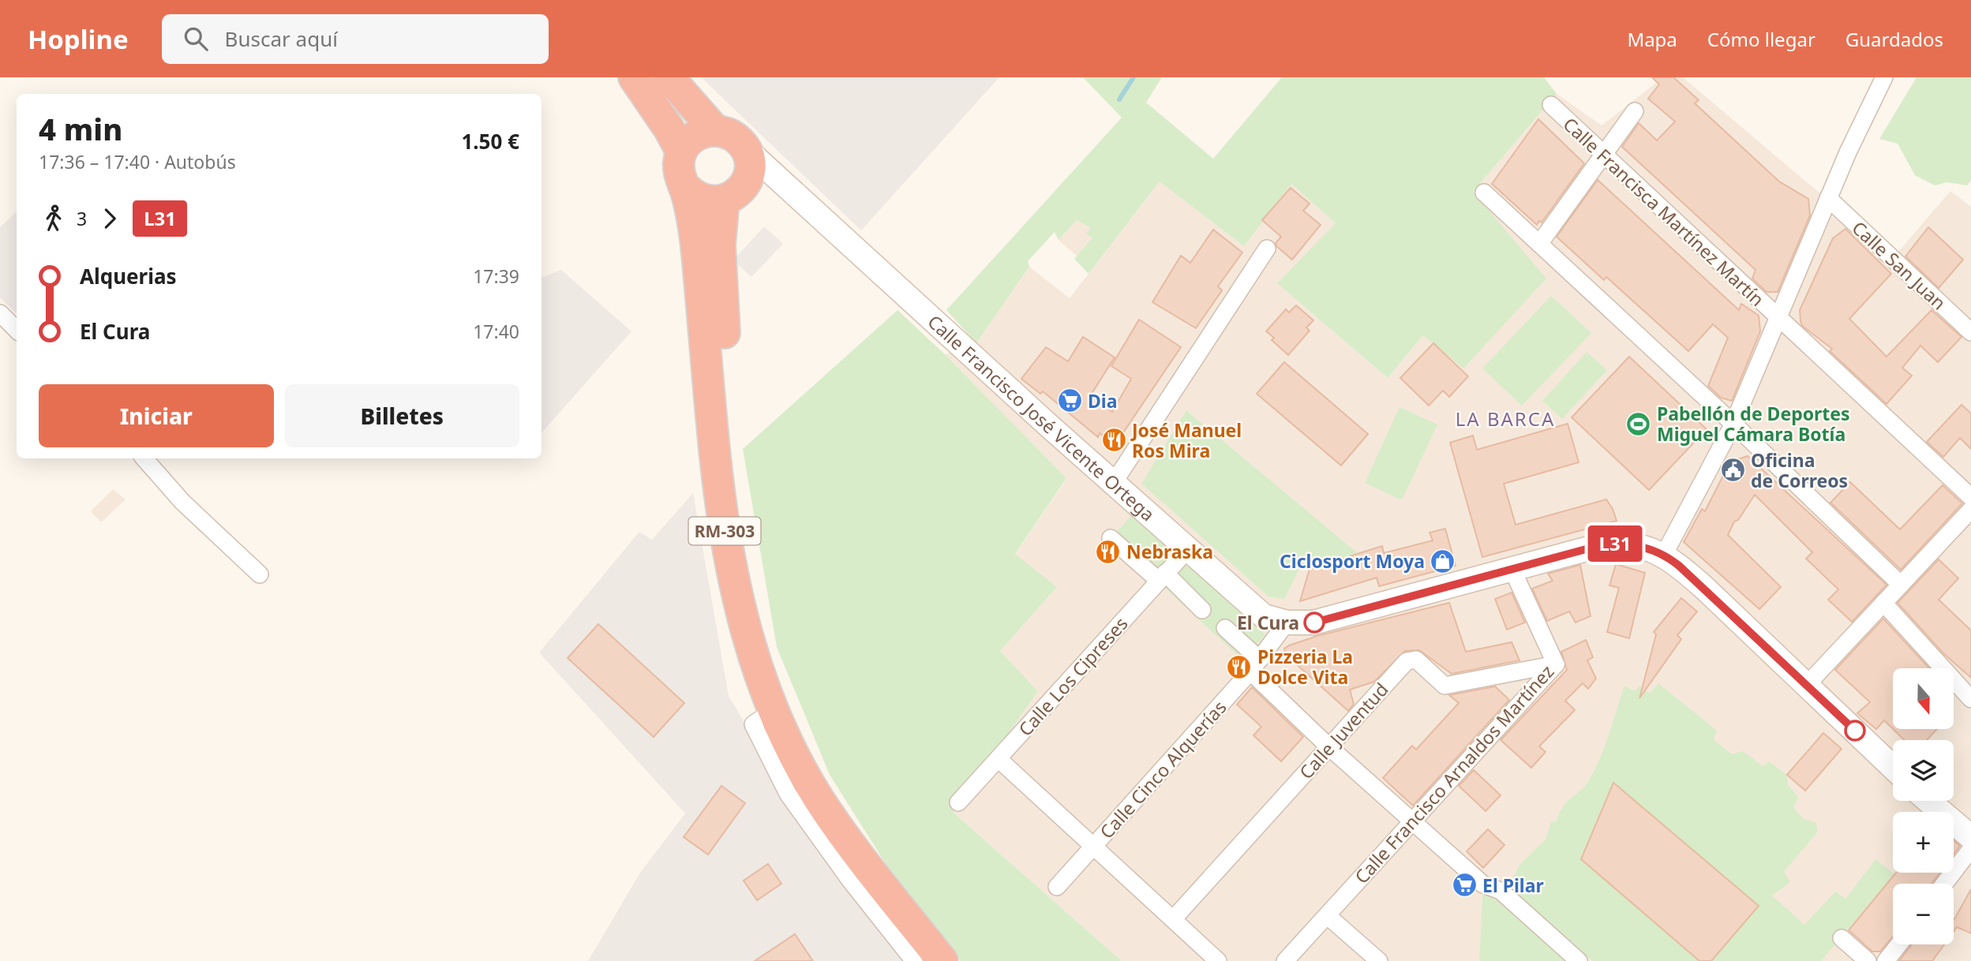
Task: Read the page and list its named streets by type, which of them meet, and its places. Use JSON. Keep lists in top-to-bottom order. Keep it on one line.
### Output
{"streets":{"highway":["RM-303"],"street":["Calle Francisca Martínez Martín","Calle San Juan","Calle Francisco José Vicente Ortega","Calle Los Cipreses","Calle Juventud","Calle Cinco Alquerías","Calle Francisco Arnaldos Martínez"]},"crossings":[["Calle Francisco José Vicente Ortega","RM-303"],["Calle Francisco José Vicente Ortega","Calle Los Cipreses"],["Calle Francisco José Vicente Ortega","Calle Cinco Alquerías"],["Calle Francisco José Vicente Ortega","Calle Francisco Arnaldos Martínez"],["Calle Juventud","Calle Francisco Arnaldos Martínez"]],"districts":["LA BARCA"],"places":{"supermarket":["Dia","El Pilar"],"sports":["Pabellón de Deportes Miguel Cámara Botía"],"restaurant":["José Manuel Ros Mira","Nebraska","Pizzeria La Dolce Vita"],"public building":["Oficina de Correos"],"shop":["Ciclosport Moya"],"other":["El Cura"]},"lines":["bus line L31"],"north":"bottom","page":{"header":"Hopline","search":"Buscar aquí","nav":["Mapa","Cómo llegar","Guardados"],"on_map":"L31","heading":["4 min","17:36 – 17:40 · Autobús","1.50 €"],"legs":["3","L31"],"list":[{"name":"Alquerias","value":"17:39"},{"name":"El Cura","value":"17:40"}],"buttons":["Iniciar","Billetes"],"map_buttons":["+","−"]}}
